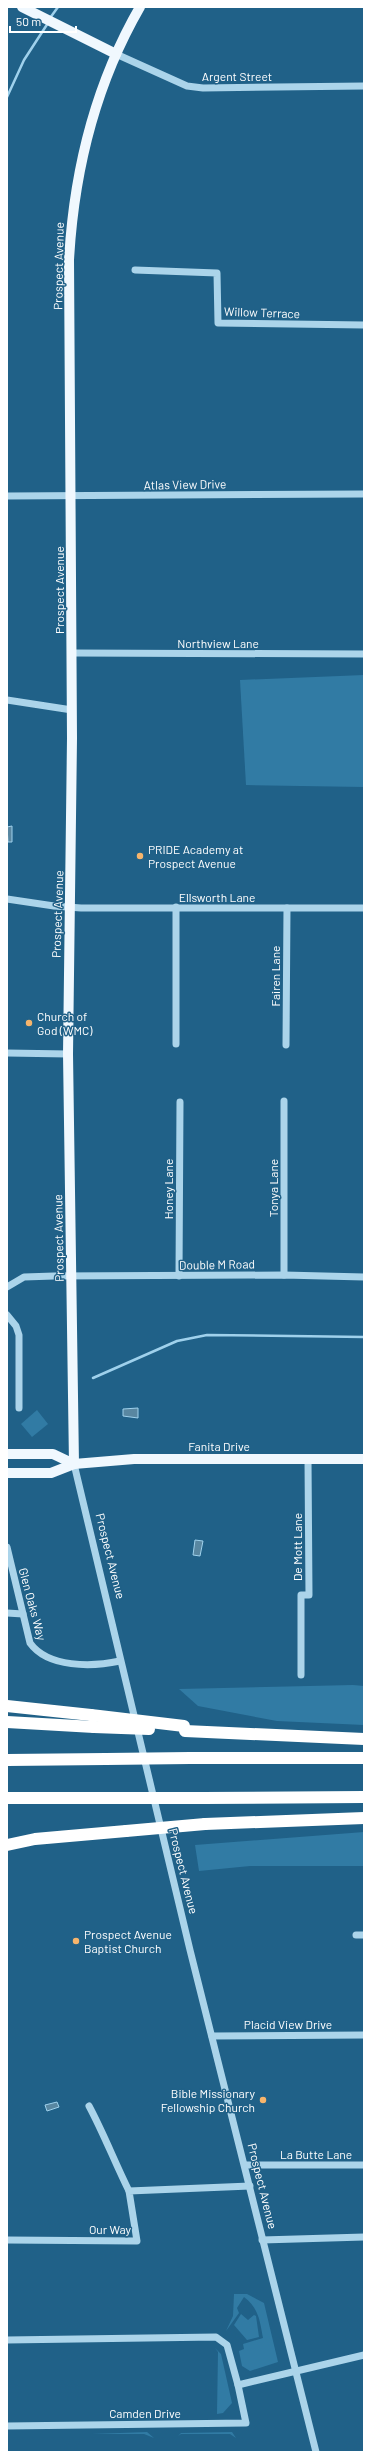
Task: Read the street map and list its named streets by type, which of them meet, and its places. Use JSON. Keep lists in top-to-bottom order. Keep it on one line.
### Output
{"streets":{"main road":["Prospect Avenue","Fanita Drive"],"street":["Argent Street","Willow Terrace","Atlas View Drive","Northview Lane","Ellsworth Lane","Fairen Lane","Tonya Lane","Honey Lane","Double M Road","De Mott Lane","Glen Oaks Way","Placid View Drive","La Butte Lane","Our Way","Camden Drive"]},"crossings":[["Argent Street","Prospect Avenue"],["Prospect Avenue","Atlas View Drive"],["Prospect Avenue","Northview Lane"],["Prospect Avenue","Ellsworth Lane"],["Prospect Avenue","Double M Road"],["Prospect Avenue","Fanita Drive"],["Prospect Avenue","Glen Oaks Way"],["Prospect Avenue","Placid View Drive"],["Prospect Avenue","La Butte Lane"],["Ellsworth Lane","Fairen Lane"],["Tonya Lane","Double M Road"],["Honey Lane","Double M Road"],["Fanita Drive","De Mott Lane"]],"places":["PRIDE Academy at Prospect Avenue","Church of God (WMC)","Prospect Avenue Baptist Church","Bible Missionary Fellowship Church"],"scale_bar":"50 m"}
